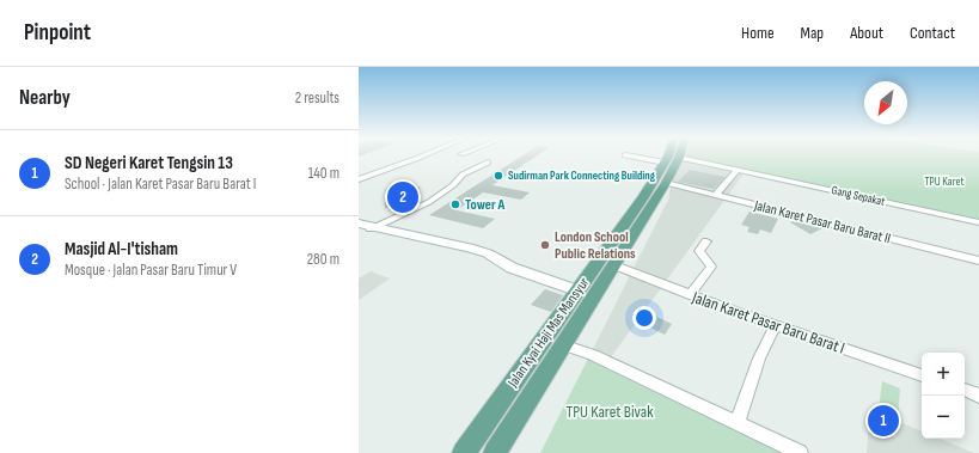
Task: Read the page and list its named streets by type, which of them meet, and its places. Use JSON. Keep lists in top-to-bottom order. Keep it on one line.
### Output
{"streets":{"main road":["Jalan Kyai Haji Mas Mansyur"],"street":["Gang Sepakat","Jalan Karet Pasar Baru Barat II","Jalan Karet Pasar Baru Barat I"]},"crossings":[["Gang Sepakat","Jalan Kyai Haji Mas Mansyur"],["Jalan Karet Pasar Baru Barat II","Jalan Kyai Haji Mas Mansyur"],["Jalan Karet Pasar Baru Barat I","Jalan Kyai Haji Mas Mansyur"]],"parks":["TPU Karet","TPU Karet Bivak"],"places":["Sudirman Park Connecting Building","Tower A","London School Public Relations"],"north":"bottom left","page":{"header":"Pinpoint","nav":["Home","Map","About","Contact"],"heading":["Nearby","2 results"],"list":[{"mark":"1","name":"SD Negeri Karet Tengsin 13","note":"School · Jalan Karet Pasar Baru Barat I","value":"140 m"},{"mark":"2","name":"Masjid Al-I'tisham","note":"Mosque · Jalan Pasar Baru Timur V","value":"280 m"}],"pins":["2","1"],"map_buttons":["+","−"]}}
